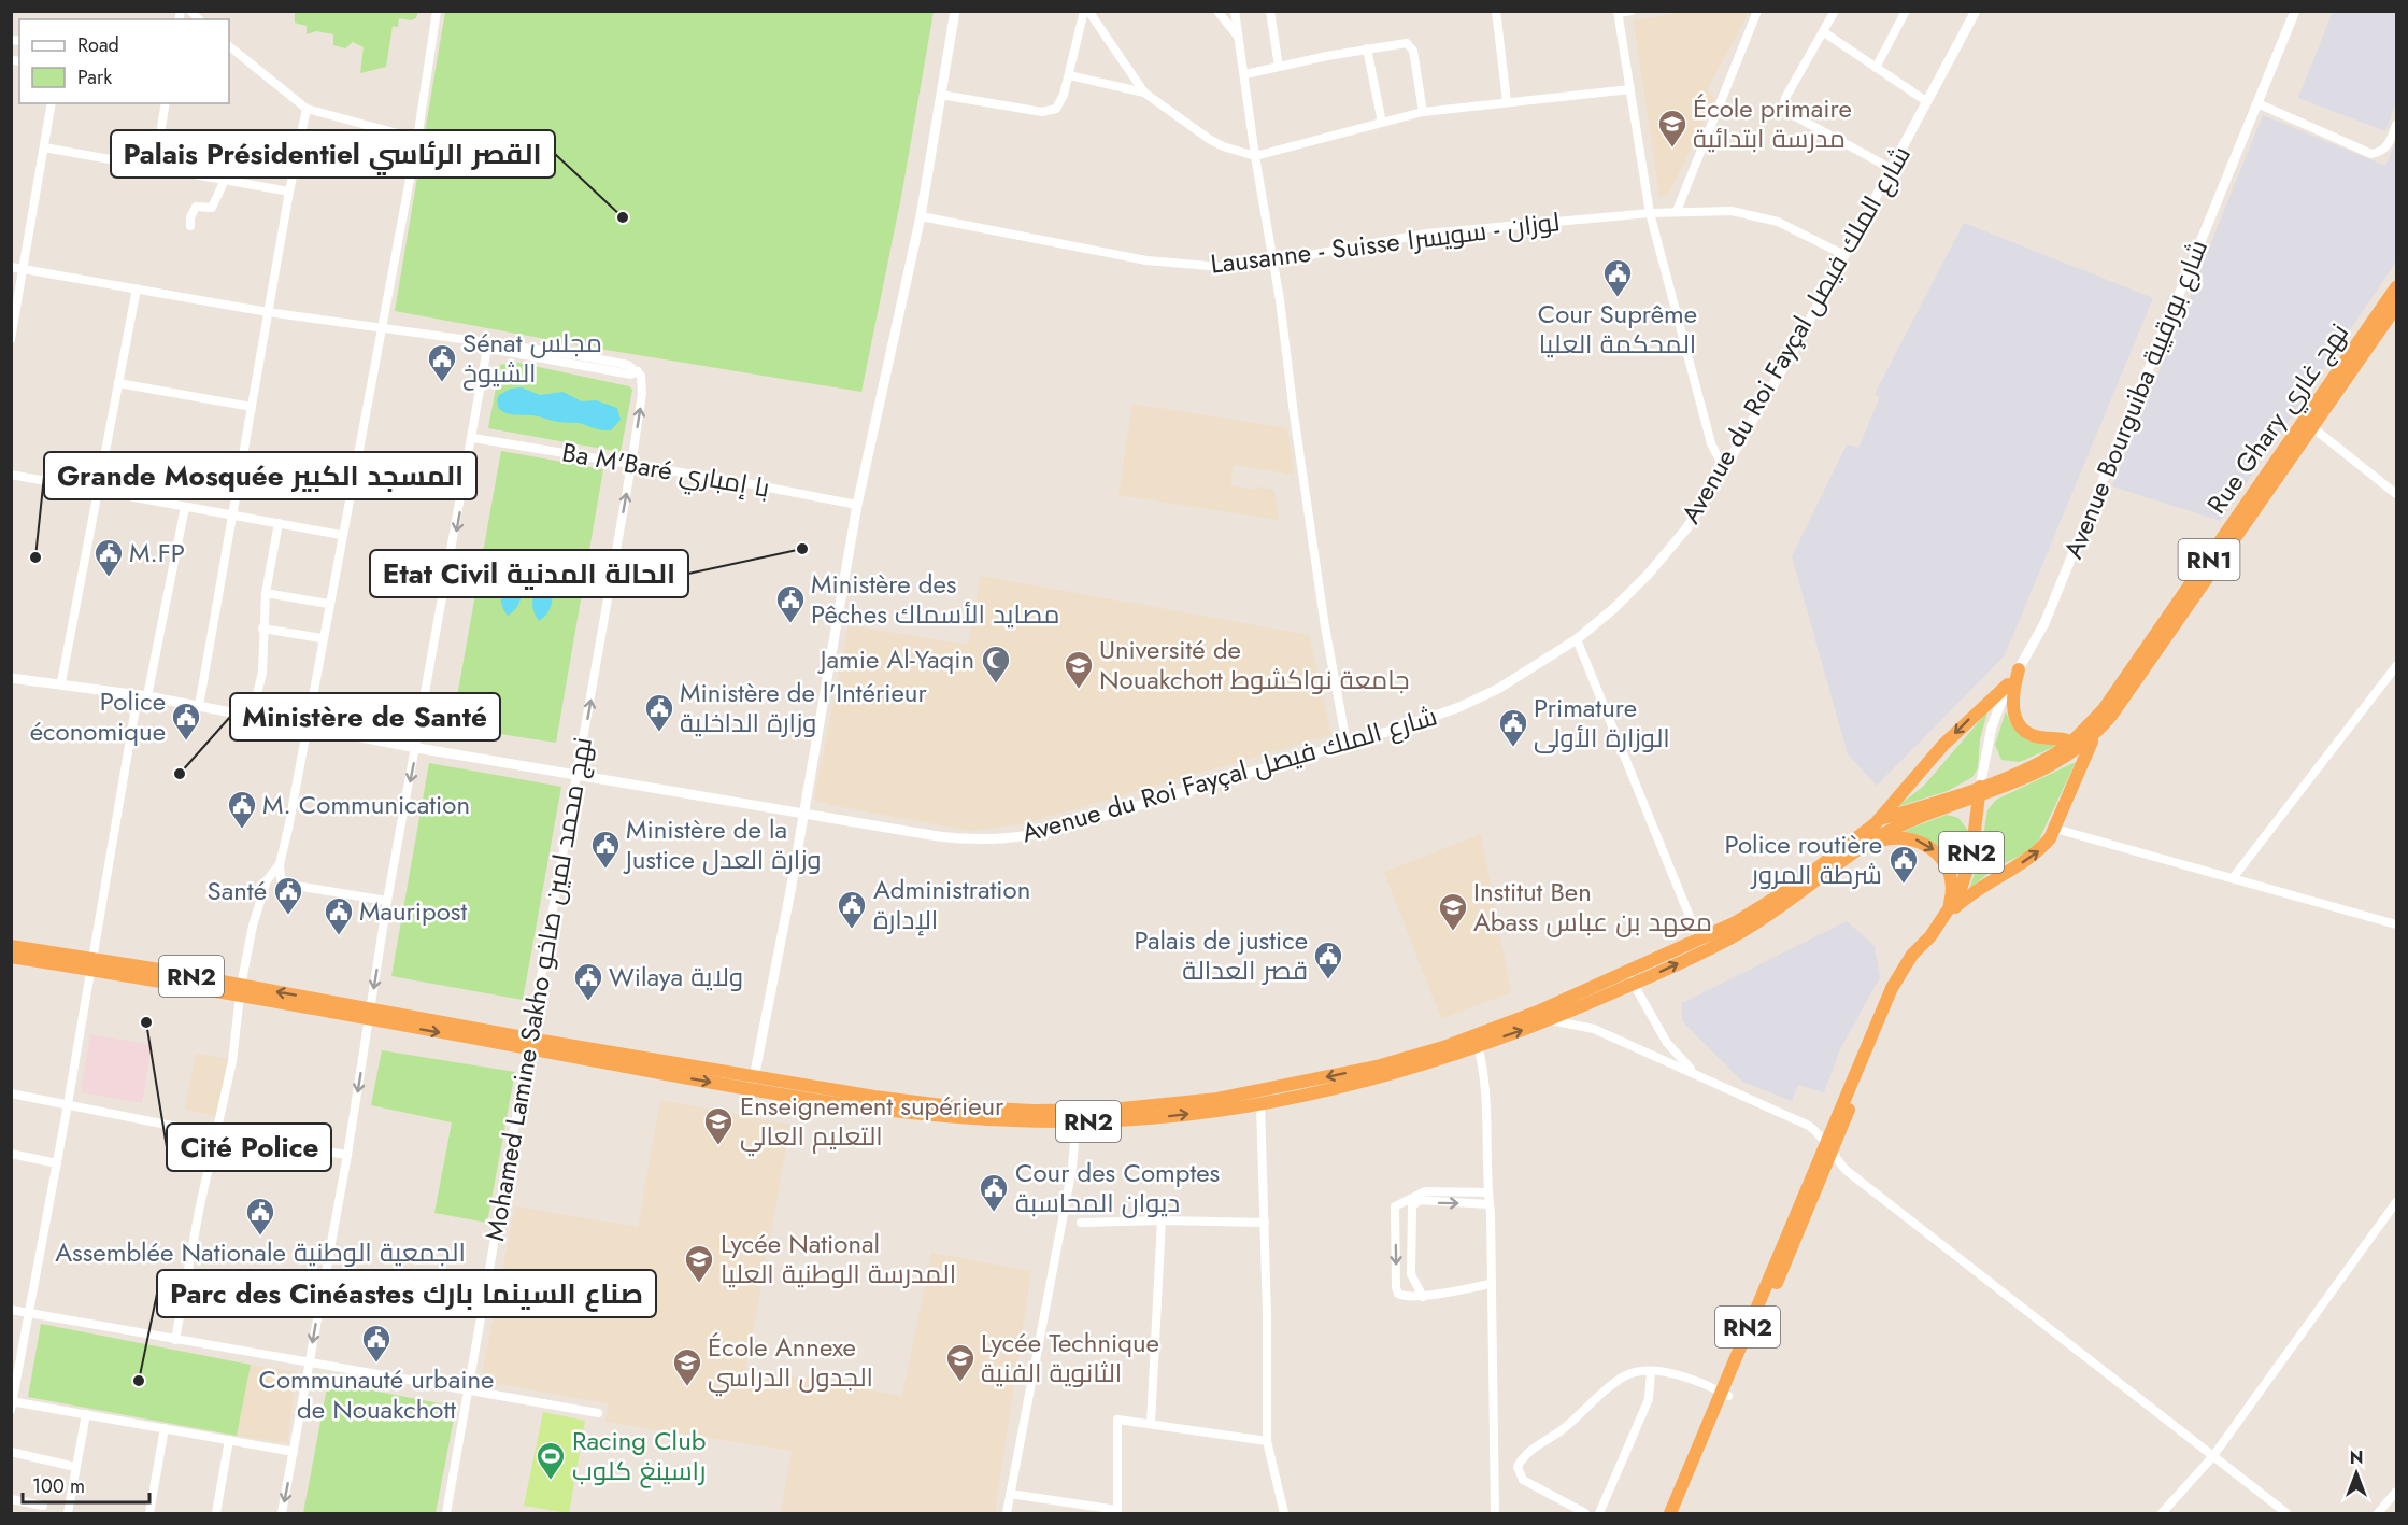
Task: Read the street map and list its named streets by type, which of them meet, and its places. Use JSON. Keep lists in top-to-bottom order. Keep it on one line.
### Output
{"streets":{"highway":["Rue Ghary نهج غاري","RN1","RN2"],"street":["Lausanne - Suisse لوزان - سويسرا","Avenue du Roi Fayçal شارع الملك فيصل","Avenue Bourguiba شارع بورقيبة","Ba M'Baré با إمباري","Mohamed Lamine Sakho نهج محمد لمين صاخو"]},"crossings":[["Lausanne - Suisse لوزان - سويسرا","Avenue du Roi Fayçal شارع الملك فيصل"],["Avenue du Roi Fayçal شارع الملك فيصل","Mohamed Lamine Sakho نهج محمد لمين صاخو"],["Avenue Bourguiba شارع بورقيبة","Rue Ghary نهج غاري"],["Avenue Bourguiba شارع بورقيبة","RN2"],["Rue Ghary نهج غاري","RN2"],["Ba M'Baré با إمباري","Mohamed Lamine Sakho نهج محمد لمين صاخو"],["RN2","Mohamed Lamine Sakho نهج محمد لمين صاخو"]],"places":{"school or university":["École primaire مدرسة ابتدائية","Université de Nouakchott جامعة نواكشوط","Institut Ben Abass معهد بن عباس","Enseignement supérieur التعليم العالي","Lycée National المدرسة الوطنية العليا","Lycée Technique الثانوية الفنية","École Annexe الجدول الدراسي"],"other":["Palais Présidentiel القصر الرئاسي","Etat Civil الحالة المدنية","Grande Mosquée المسجد الكبير","Ministère de Santé","Cité Police","Parc des Cinéastes صناع السينما بارك"],"public building":["Cour Suprême المحكمة العليا","Sénat مجلس الشيوخ","M.FP","Ministère des Pêches مصايد الأسماك","Ministère de l'Intérieur وزارة الداخلية","Police économique","Primature الوزارة الأولى","M. Communication","Ministère de la Justice وزارة العدل","Police routière شرطة المرور","Santé","Administration الإدارة","Mauripost","Palais de justice قصر العدالة","Wilaya ولاية","Cour des Comptes ديوان المحاسبة","Assemblée Nationale الجمعية الوطنية","Communauté urbaine de Nouakchott"],"mosque":["Jamie Al-Yaqin"],"sports":["Racing Club راسينغ كلوب"]},"legend":["Road","Park"],"scale_bar":"100 m","north":"top"}
